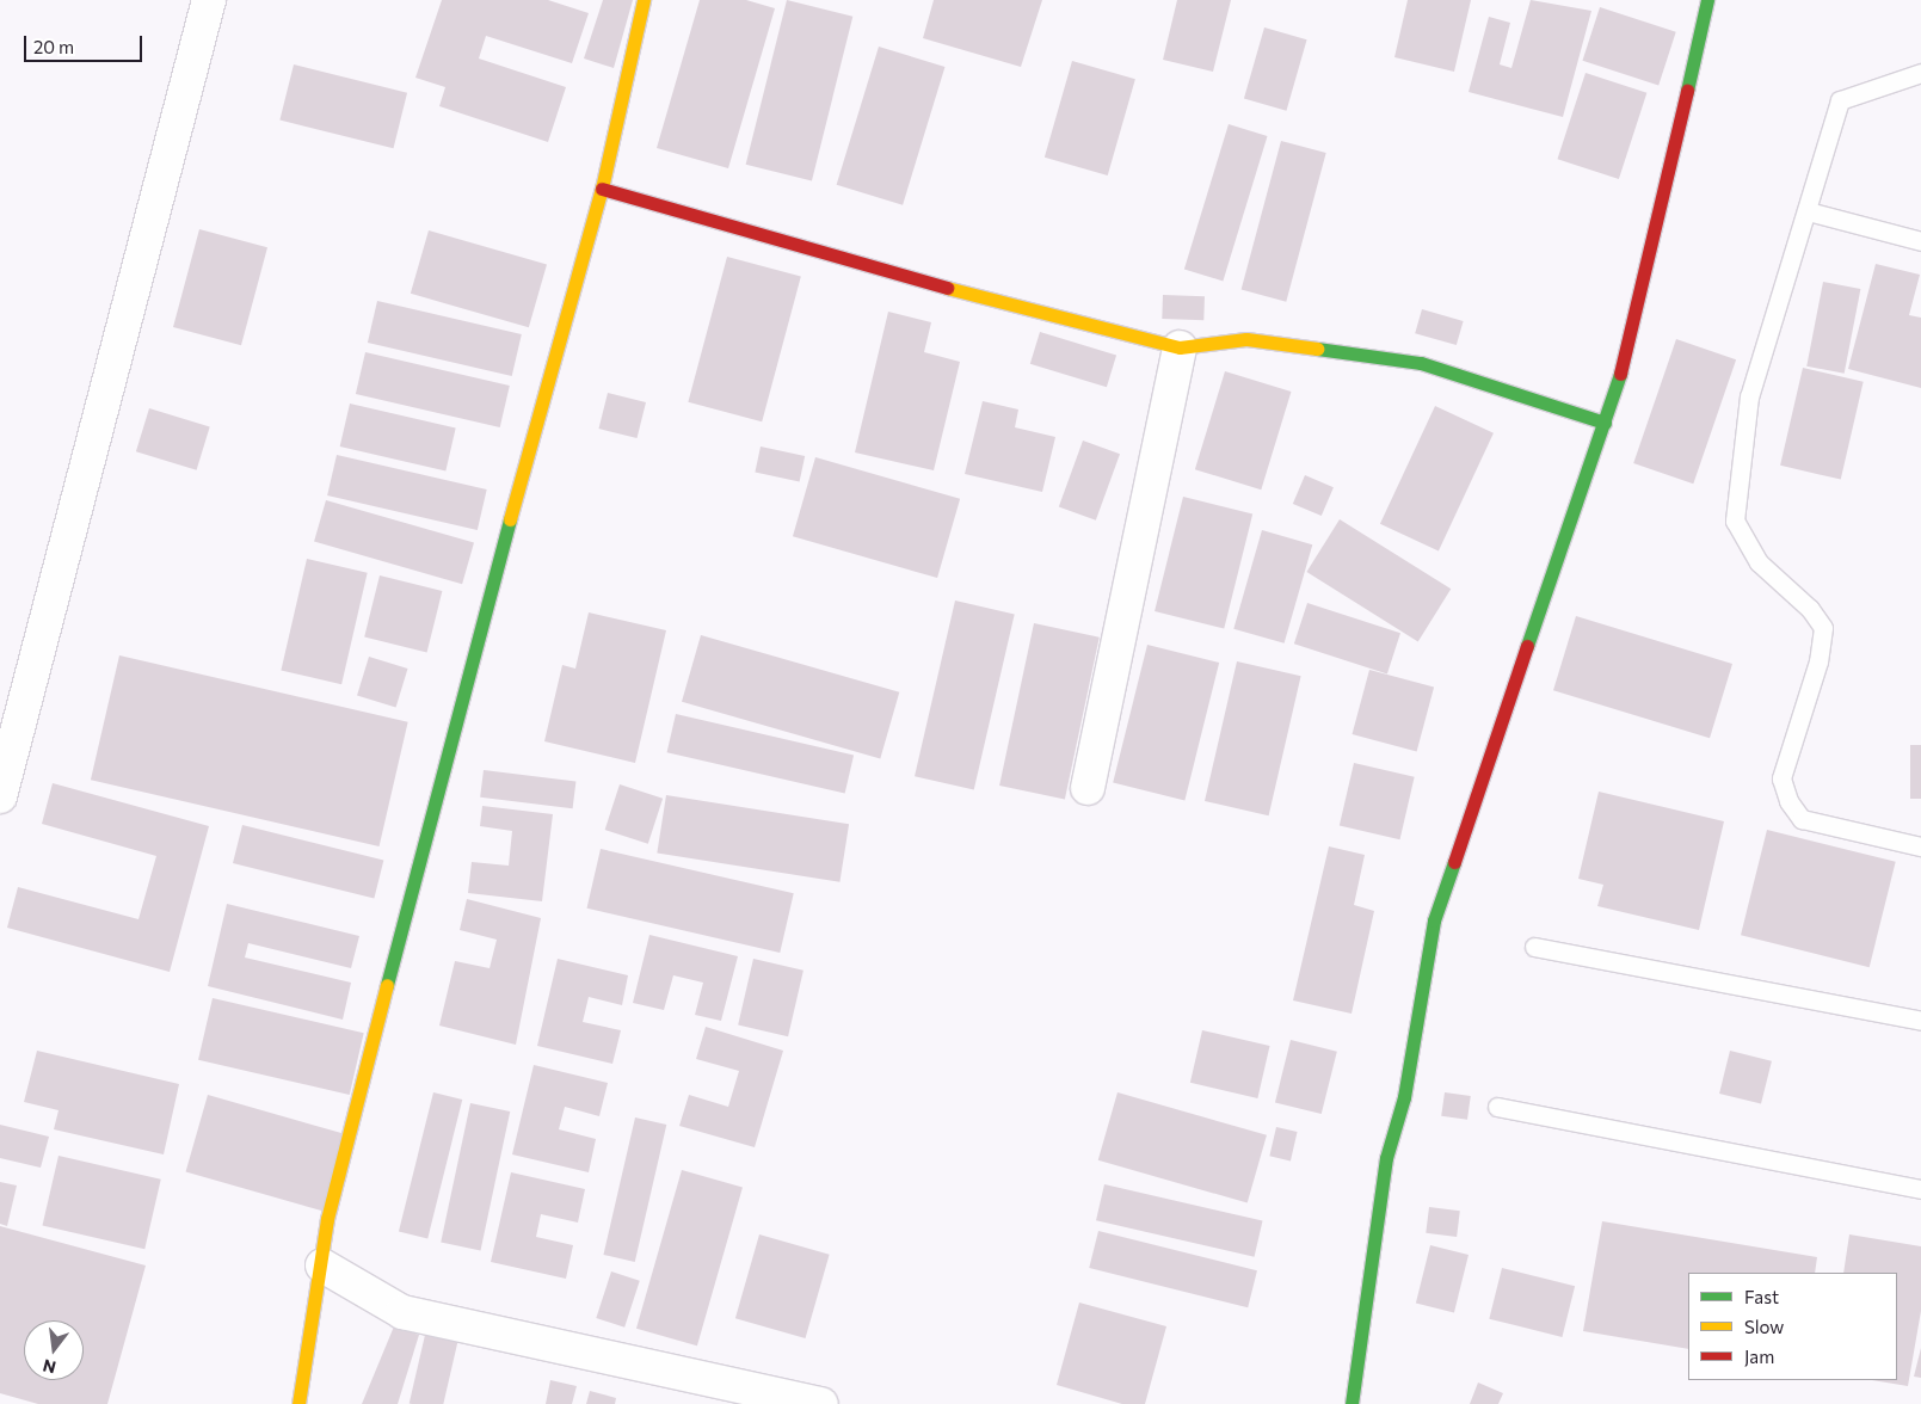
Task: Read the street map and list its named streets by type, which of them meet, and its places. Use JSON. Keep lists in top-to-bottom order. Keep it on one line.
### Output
{"legend":["Fast","Slow","Jam"],"scale_bar":"20 m","north":"bottom"}
